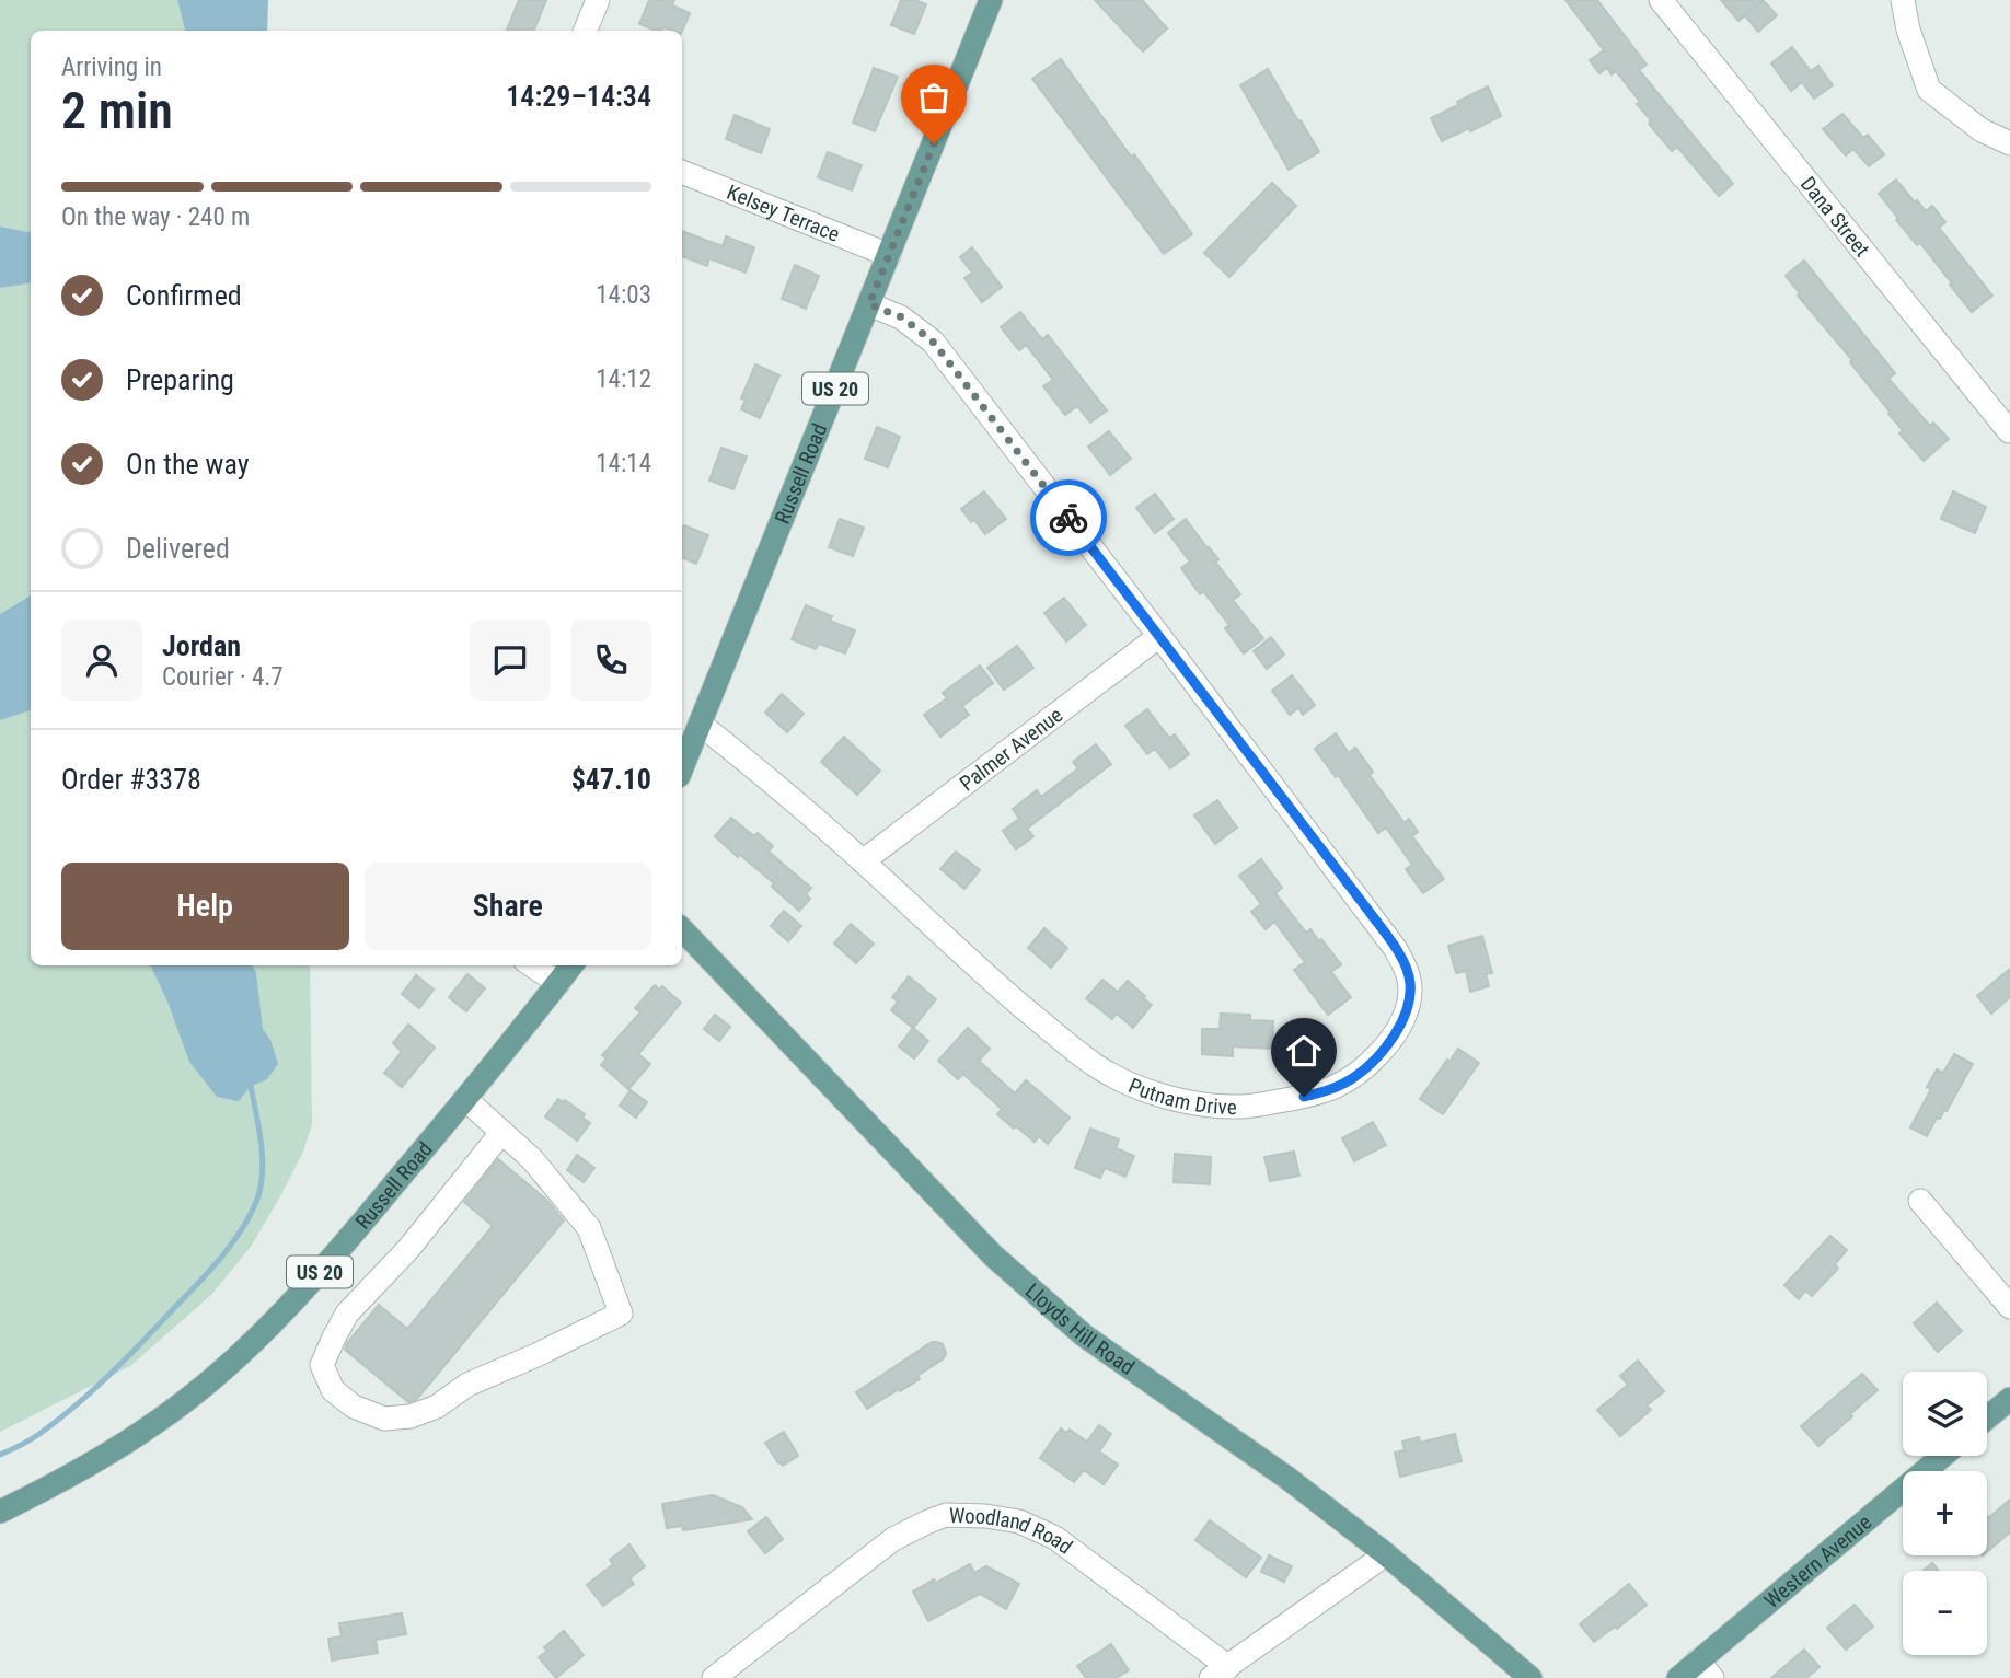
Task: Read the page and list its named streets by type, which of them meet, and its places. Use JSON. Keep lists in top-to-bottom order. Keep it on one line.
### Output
{"streets":{"main road":["US 20","Russell Road","Lloyds Hill Road","Western Avenue"],"street":["Kelsey Terrace","Dana Street","Palmer Avenue","Putnam Drive","Woodland Road"]},"crossings":[["Kelsey Terrace","Russell Road"],["Russell Road","Putnam Drive"],["Palmer Avenue","Putnam Drive"]],"page":{"heading":["2 min","Arriving in","14:29–14:34"],"panel":["Jordan","Courier · 4.7","Order #3378","$47.10"],"bar":"On the way · 240 m","list":[["Confirmed","14:03"],["Preparing","14:12"],["On the way","14:14"],"Delivered"],"buttons":["Help","Share"],"map_buttons":["+","−"]}}
